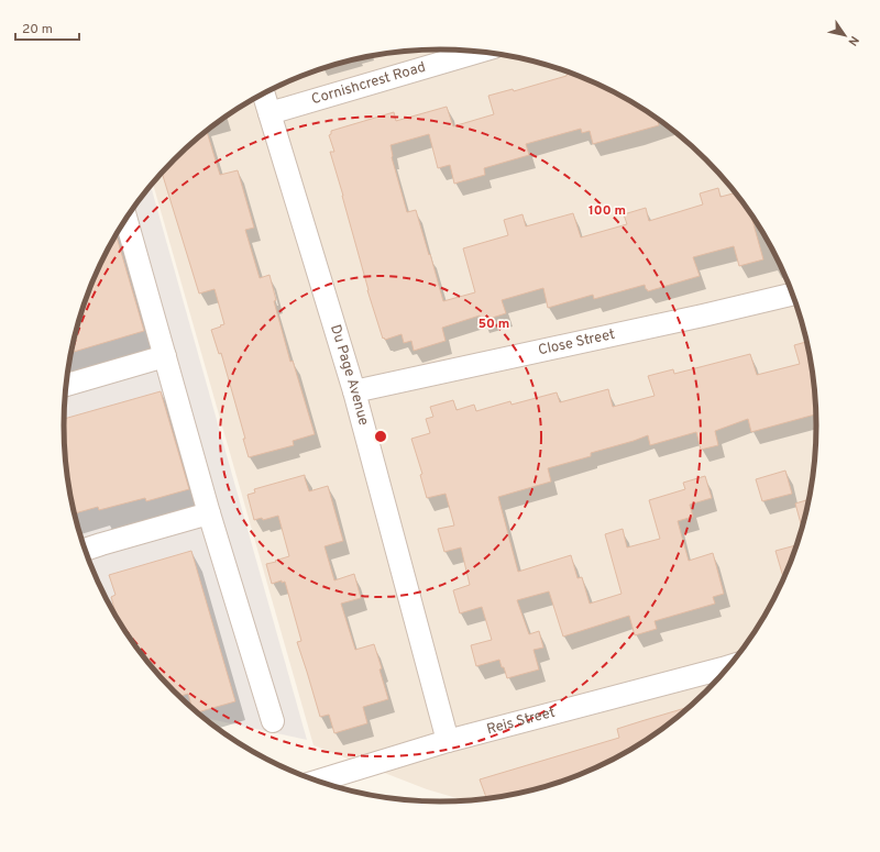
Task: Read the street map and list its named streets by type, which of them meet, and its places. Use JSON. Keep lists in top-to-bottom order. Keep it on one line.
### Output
{"streets":{"street":["Cornishcrest Road","Close Street","Du Page Avenue","Reis Street"]},"crossings":[["Cornishcrest Road","Du Page Avenue"],["Close Street","Du Page Avenue"],["Du Page Avenue","Reis Street"]],"scale_bar":"20 m","north":"bottom right","rings":["100 m","50 m"]}
